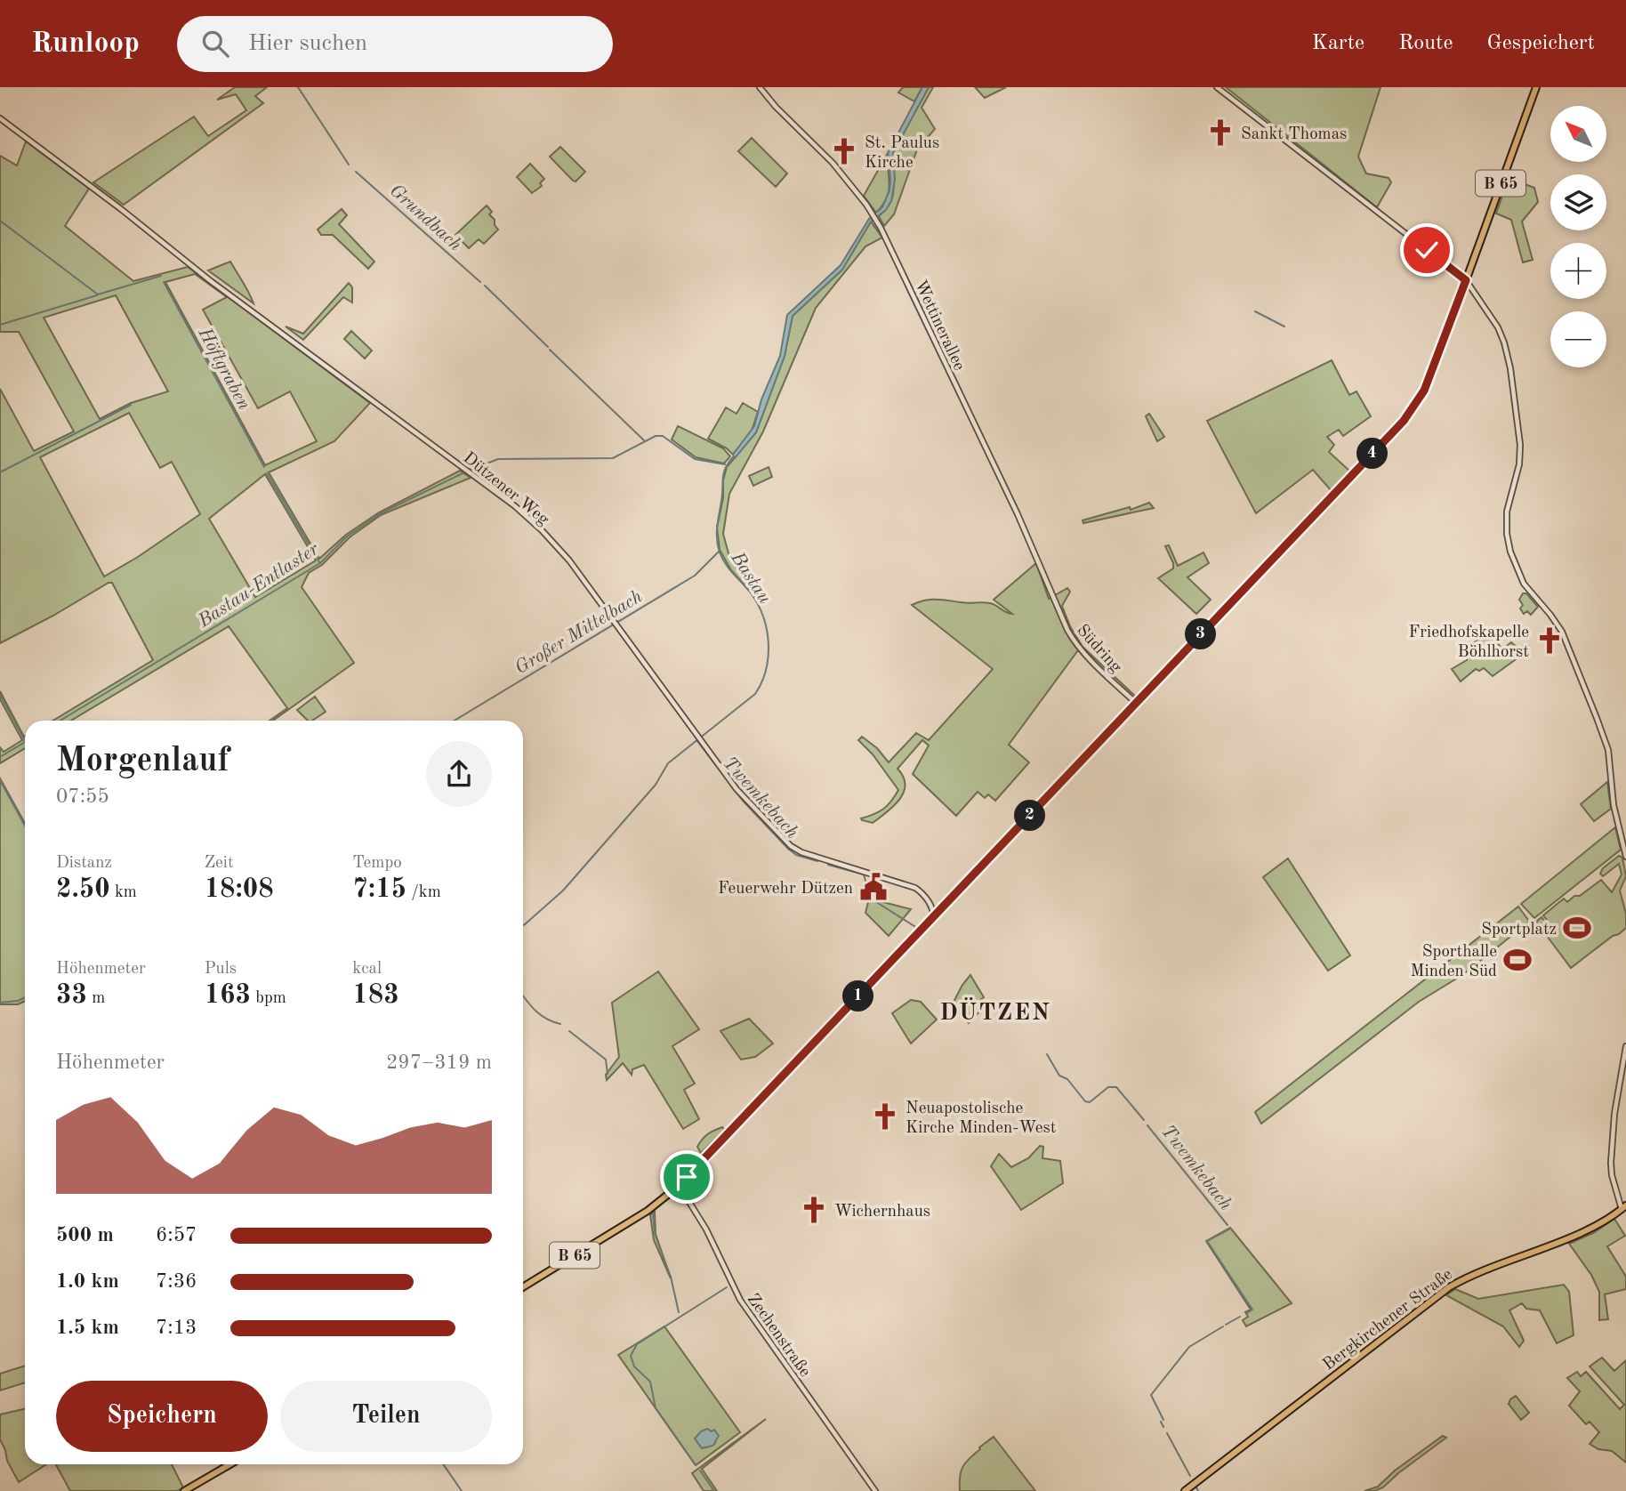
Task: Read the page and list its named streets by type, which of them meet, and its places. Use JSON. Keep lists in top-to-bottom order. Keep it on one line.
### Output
{"streets":{"main road":["B 65","Bergkirchener Straße"],"street":["Wettinerallee","Dützener Weg","Südring","Zechenstraße"]},"crossings":[["B 65","Dützener Weg"],["B 65","Südring"],["B 65","Zechenstraße"],["Wettinerallee","Südring"]],"districts":["DÜTZEN"],"water":["Grundbach","Höftgraben","Bastau","Bastau-Entlaster","Großer Mittelbach","Twemkebach"],"places":{"church":["Sankt Thomas","St. Paulus Kirche","Friedhofskapelle Böhlhorst","Neuapostolische Kirche Minden-West","Wichernhaus"],"public building":["Feuerwehr Dützen"],"sports":["Sportplatz","Sporthalle Minden Süd"]},"north":"top left","page":{"header":"Runloop","search":"Hier suchen","nav":["Karte","Route","Gespeichert"],"map_buttons":["+","−"],"pins":["4","3","2","1"],"heading":["Morgenlauf","07:55"],"stats":[["Distanz","2.50 km"],["Zeit","18:08"],["Tempo","7:15 /km"],["Höhenmeter","33 m"],["Puls","163 bpm"],["kcal","183"]],"chart":["Höhenmeter","297–319 m"],"list":[{"name":"500 m","note":"6:57"},{"name":"1.0 km","note":"7:36"},{"name":"1.5 km","note":"7:13"}],"buttons":["Speichern","Teilen"]}}
